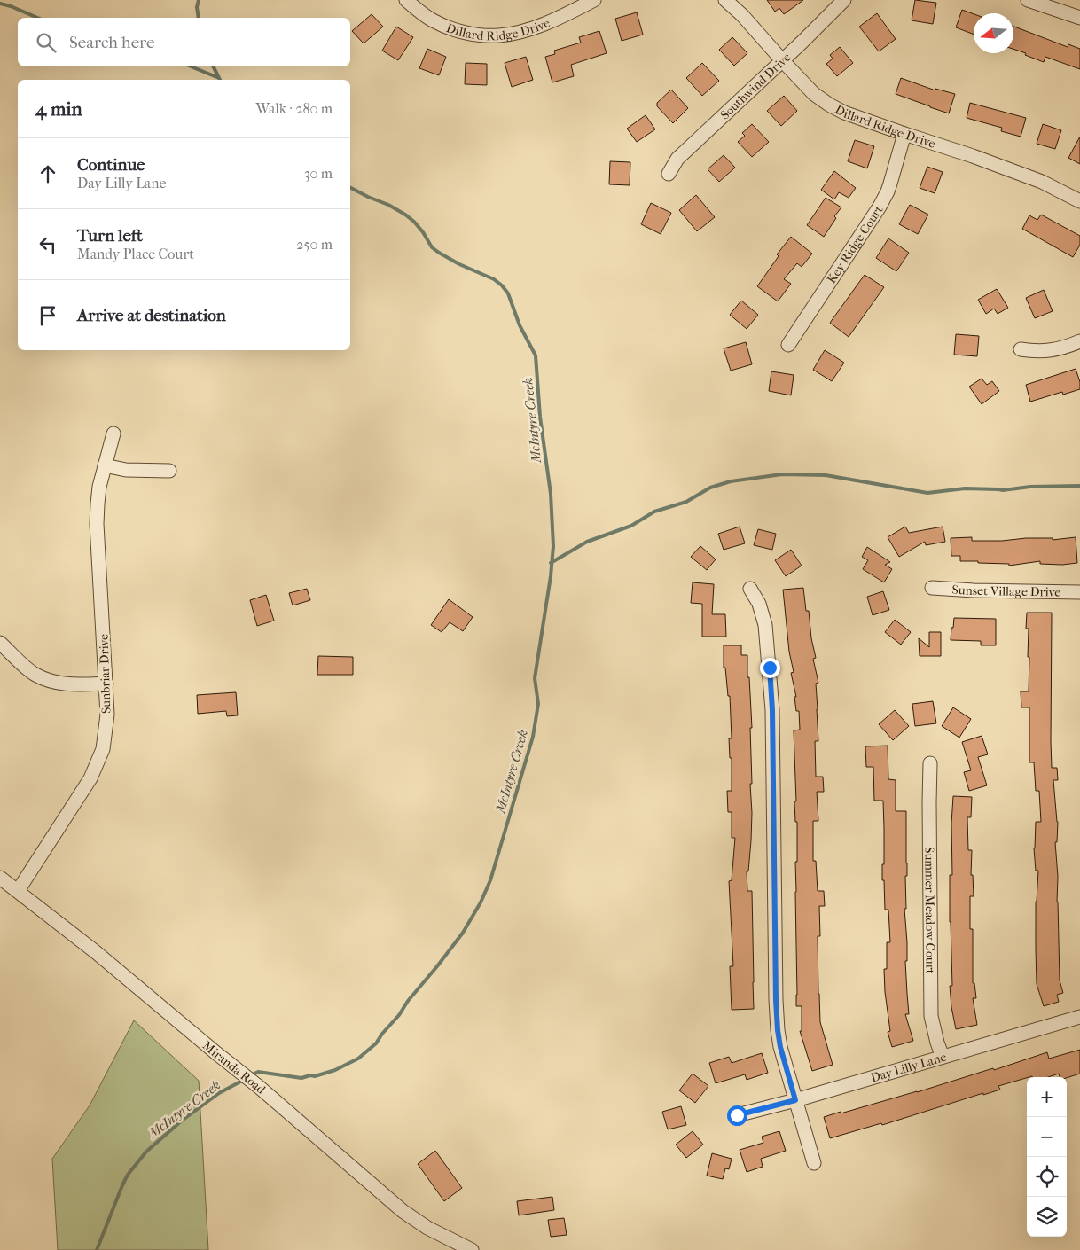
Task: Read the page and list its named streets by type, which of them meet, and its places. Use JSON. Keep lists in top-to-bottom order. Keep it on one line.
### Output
{"streets":{"street":["Dillard Ridge Drive","Southwind Drive","Key Ridge Court","Sunset Village Drive","Sunbriar Drive","Summer Meadow Court","Miranda Road","Day Lilly Lane"]},"crossings":[["Dillard Ridge Drive","Southwind Drive"],["Dillard Ridge Drive","Key Ridge Court"],["Sunbriar Drive","Miranda Road"],["Summer Meadow Court","Day Lilly Lane"]],"water":["McIntyre Creek"],"north":"left","page":{"search":"Search here","heading":["4 min","Walk · 280 m"],"list":[["Continue","Day Lilly Lane","30 m"],["Turn left","Mandy Place Court","250 m"],"Arrive at destination"],"map_buttons":["+","−"]}}
